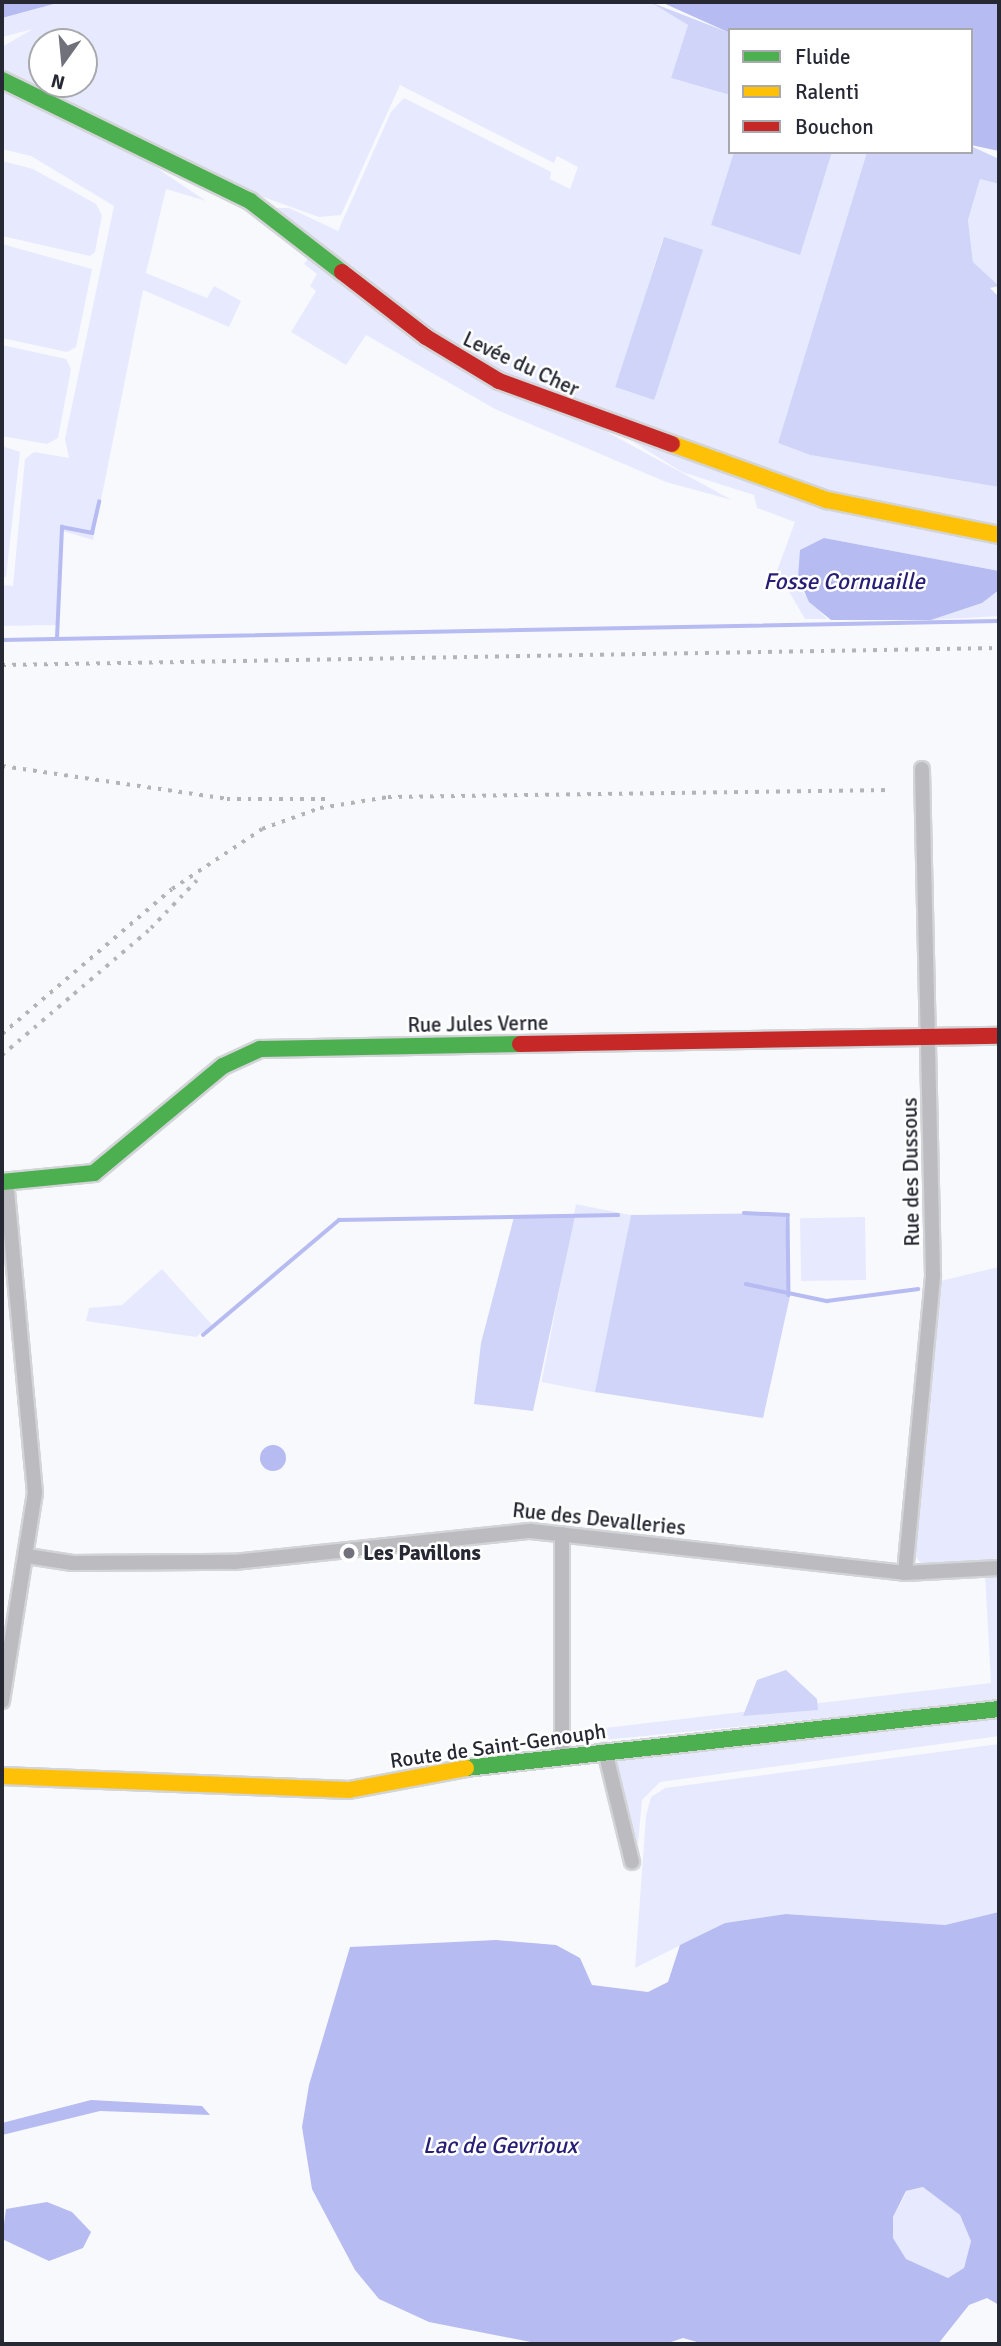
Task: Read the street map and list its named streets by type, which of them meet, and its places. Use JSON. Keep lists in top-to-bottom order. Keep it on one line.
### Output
{"streets":{"street":["Levée du Cher","Rue Jules Verne","Rue des Dussous","Rue des Devalleries","Route de Saint-Genouph"]},"crossings":[["Rue Jules Verne","Rue des Dussous"],["Rue des Dussous","Rue des Devalleries"]],"water":["Fosse Cornuaille","Lac de Gevrioux"],"places":["Les Pavillons"],"legend":["Fluide","Ralenti","Bouchon"],"north":"bottom"}
